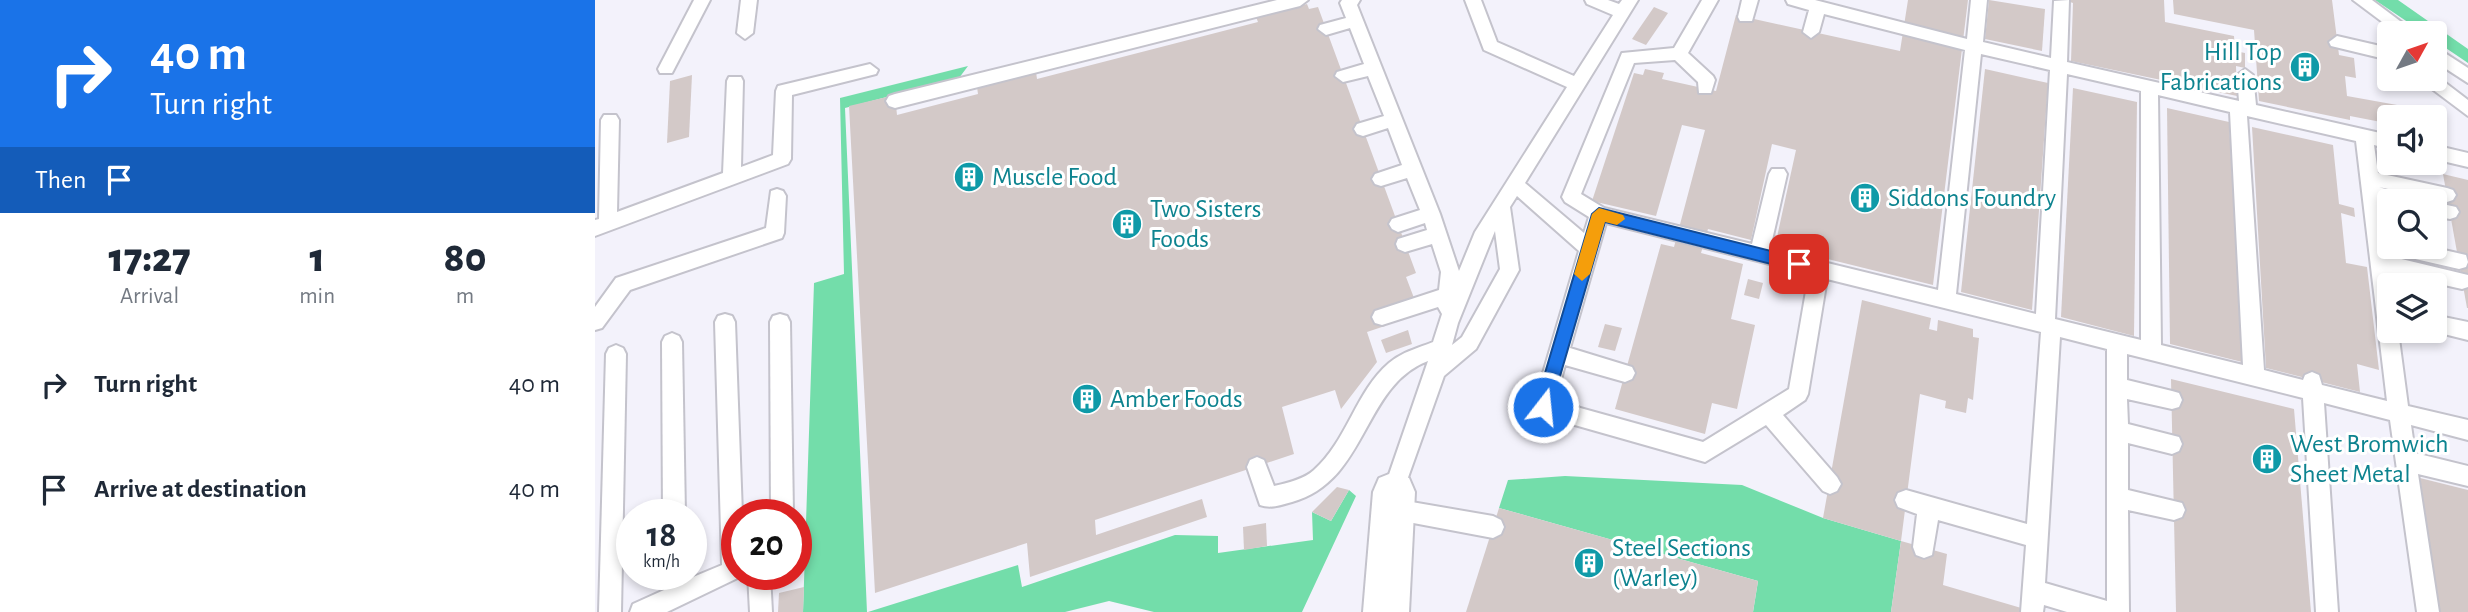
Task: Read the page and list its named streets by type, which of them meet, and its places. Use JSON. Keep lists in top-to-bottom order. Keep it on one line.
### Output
{"places":{"building":["Hill Top Fabrications","Muscle Food","Siddons Foundry","Two Sisters Foods","Amber Foods","West Bromwich Sheet Metal","Steel Sections (Warley)"]},"north":"top right","page":{"turn":["40 m","Turn right"],"then":"Then","eta":["17:27","Arrival","1","min","80","m"],"list":[{"name":"Turn right","value":"40 m"},{"name":"Arrive at destination","value":"40 m"}],"speed":"18 km/h","limit":"20"}}
